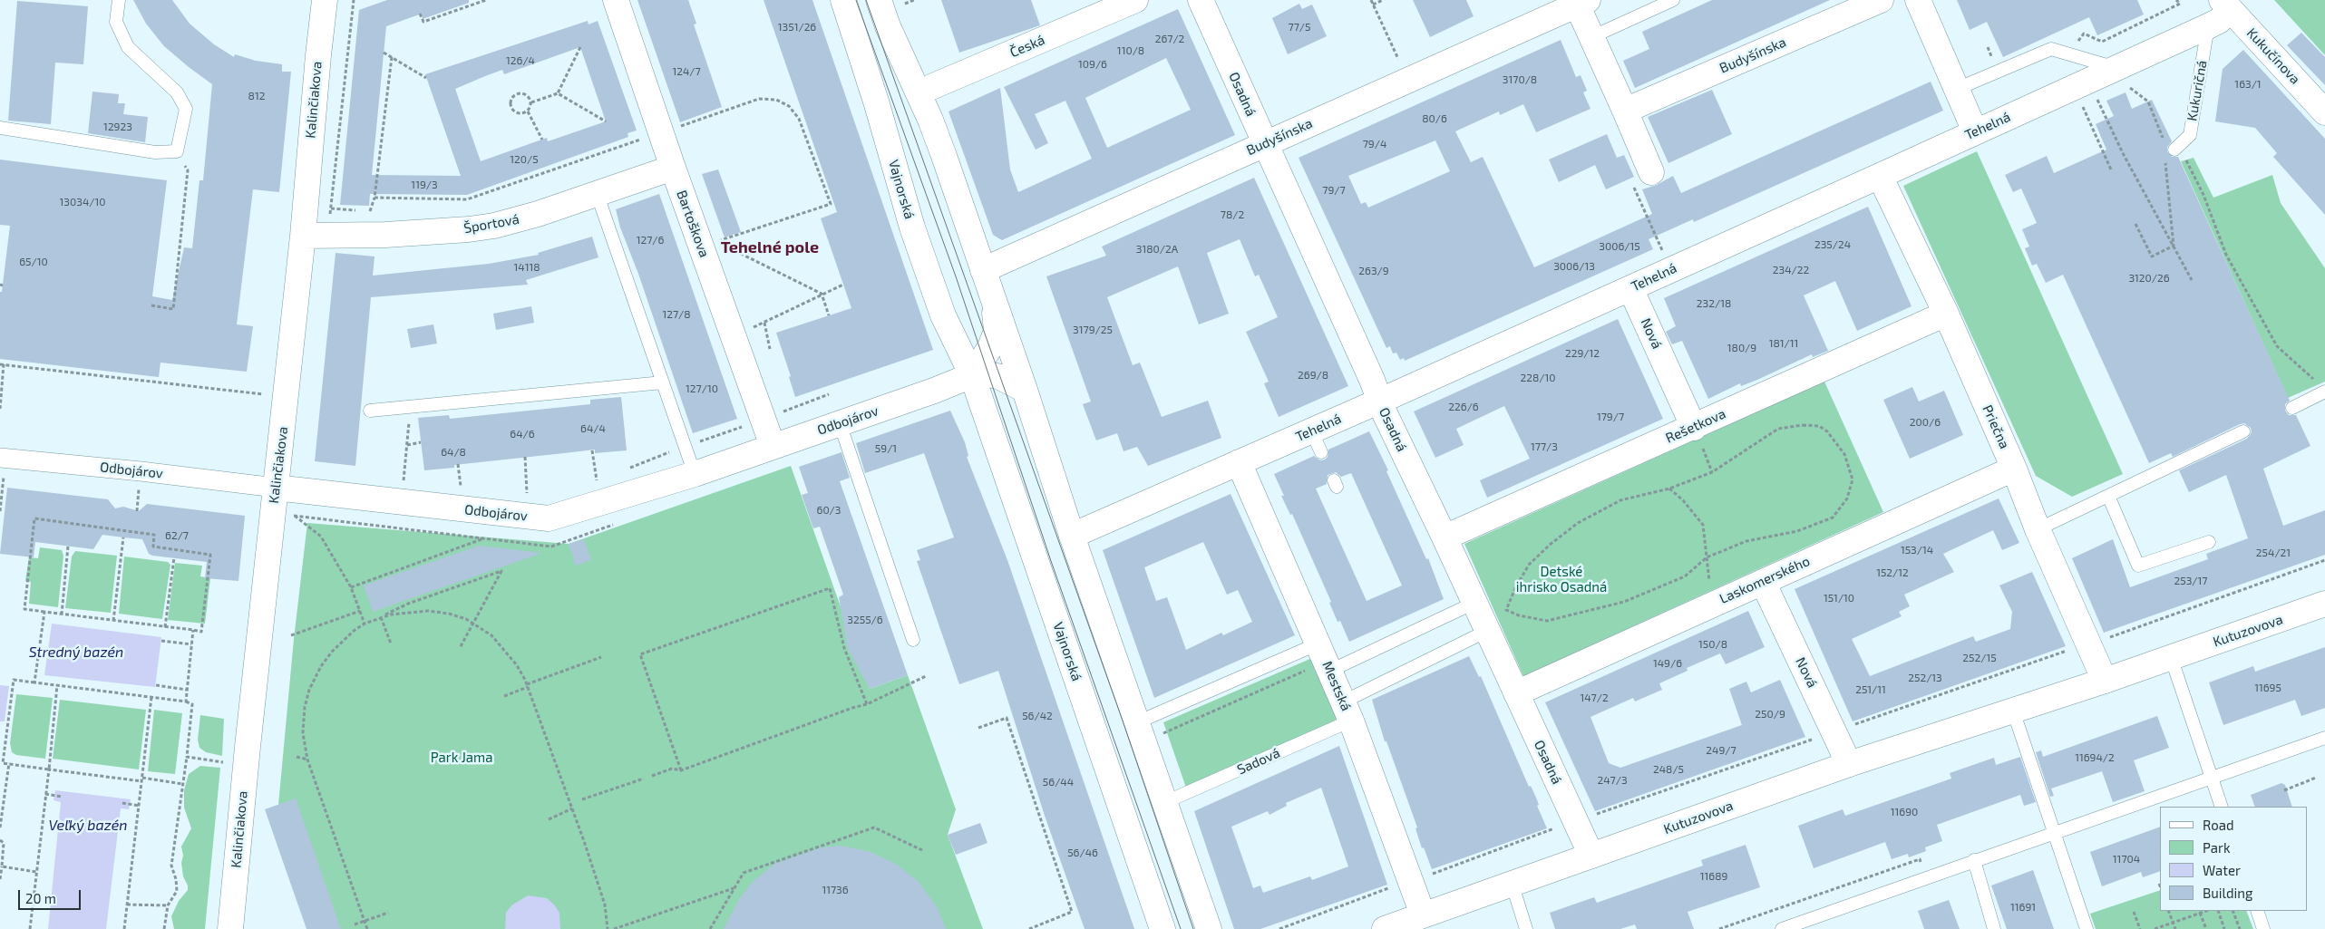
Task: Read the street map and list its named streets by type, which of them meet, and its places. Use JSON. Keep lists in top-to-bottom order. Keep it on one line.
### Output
{"streets":{"street":["Česká","Budyšínska","Kukučínova","Osadná","Kalinčiakova","Tehelná","Vajnorská","Športová","Bartoškova","Nová","Odbojárov","Rešetkova","Priečna","Laskomerského","Kutuzovova","Mestská"],"lane":["Kukuričná","Sadová"]},"crossings":[["Budyšínska","Osadná"],["Kukučínova","Tehelná"],["Kukuričná","Tehelná"],["Osadná","Tehelná"],["Osadná","Rešetkova"],["Osadná","Laskomerského"],["Osadná","Kutuzovova"],["Osadná","Sadová"],["Kalinčiakova","Športová"],["Kalinčiakova","Odbojárov"],["Tehelná","Nová"],["Tehelná","Priečna"],["Tehelná","Mestská"],["Vajnorská","Odbojárov"],["Športová","Bartoškova"],["Bartoškova","Odbojárov"],["Nová","Rešetkova"],["Nová","Laskomerského"],["Nová","Kutuzovova"],["Rešetkova","Priečna"],["Priečna","Laskomerského"],["Priečna","Kutuzovova"],["Kutuzovova","Mestská"],["Mestská","Sadová"]],"districts":["Tehelné pole"],"water":["Stredný bazén","Veľký bazén"],"parks":["Detské ihrisko Osadná","Park Jama"],"house_numbers":["1351/26","77/5","267/2","110/8","126/4","109/6","124/7","3170/8","163/1","812","80/6","12923","79/4","120/5","119/3","79/7","13034/10","78/2","127/6","235/24","3006/15","3180/2A","65/10","3006/13","14118","234/22","263/9","3120/26","232/18","127/8","3179/25","181/11","180/9","229/12","269/8","228/10","127/10","226/6","179/7","200/6","64/4","64/6","177/3","59/1","64/8","60/3","62/7","153/14","254/21","152/12","253/17","151/10","3255/6","150/8","252/15","149/6","252/13","11695","251/11","147/2","250/9","56/42","249/7","11694/2","248/5","247/3","56/44","11690","56/46","11704","11689","11736","11691"],"legend":["Road","Park","Water","Building"],"scale_bar":"20 m"}
